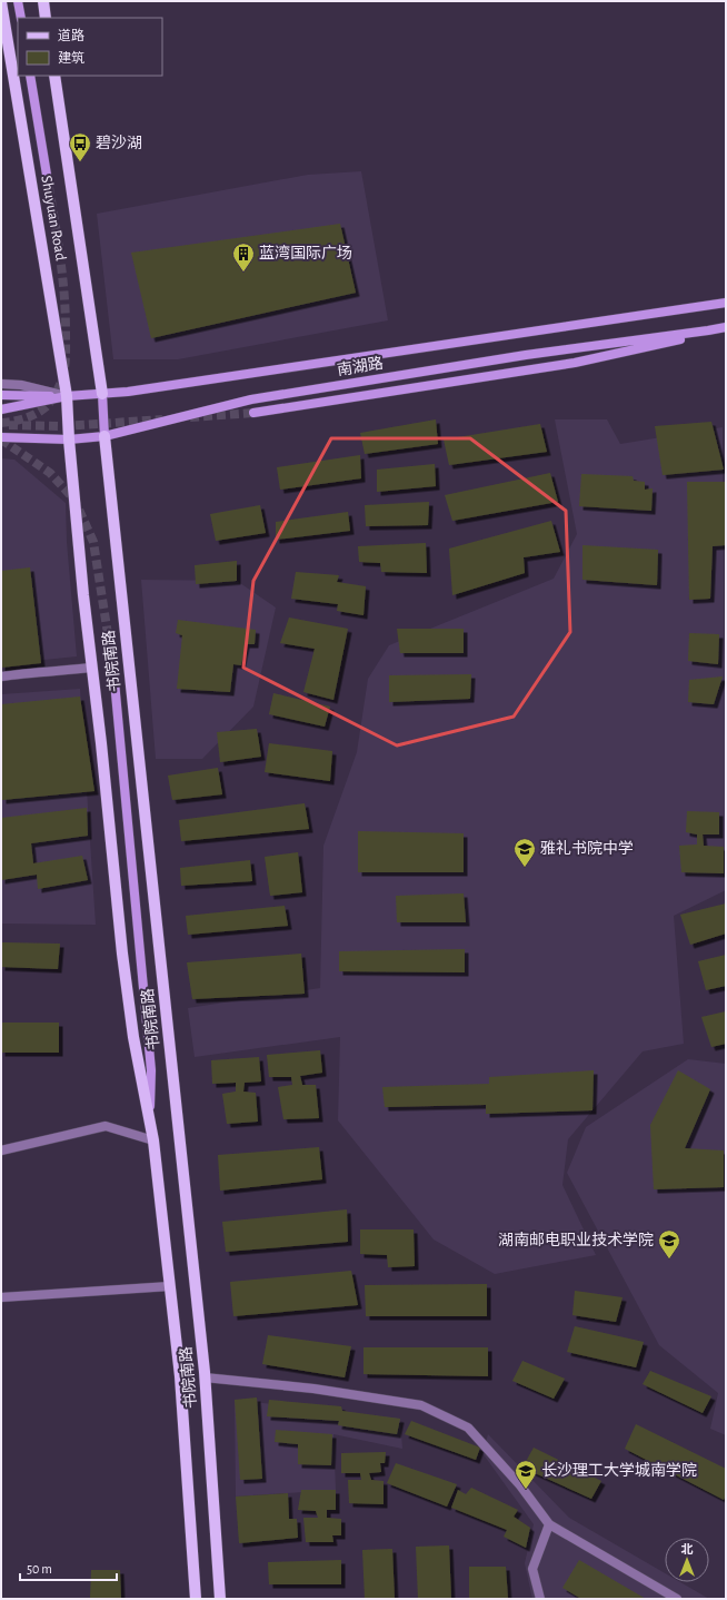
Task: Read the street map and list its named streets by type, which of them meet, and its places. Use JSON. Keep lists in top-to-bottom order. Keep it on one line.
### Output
{"streets":{"main road":["Shuyuan Road","南湖路","书院南路"]},"crossings":[["Shuyuan Road","南湖路"],["Shuyuan Road","书院南路"],["南湖路","书院南路"]],"places":{"bus stop":["碧沙湖"],"building":["蓝湾国际广场"],"school or university":["雅礼书院中学","湖南邮电职业技术学院","长沙理工大学城南学院"]},"legend":["道路","建筑"],"scale_bar":"50 m","north":"top"}
